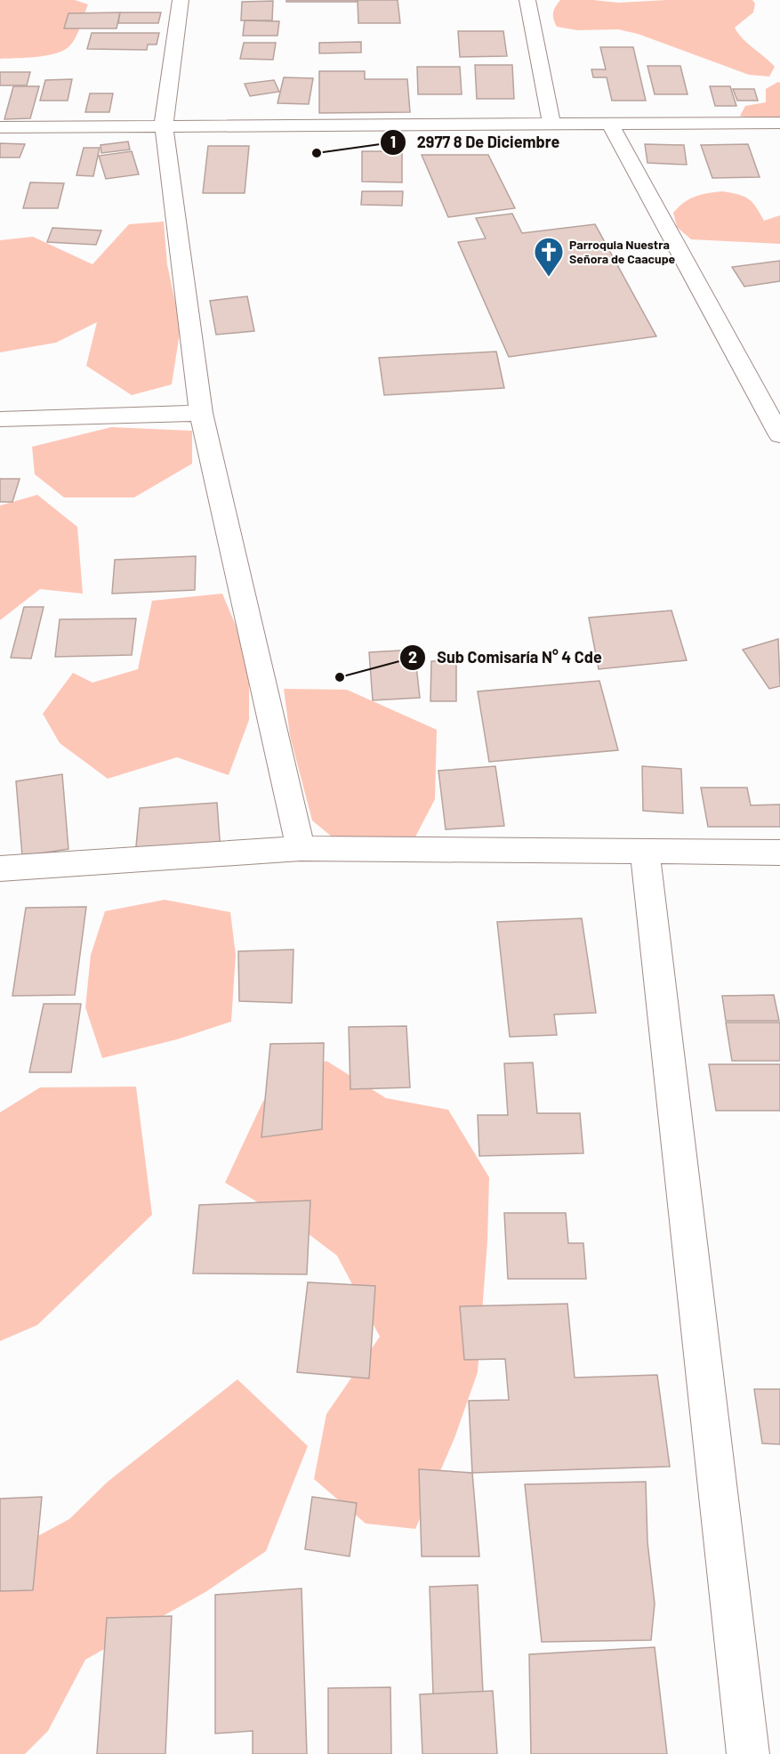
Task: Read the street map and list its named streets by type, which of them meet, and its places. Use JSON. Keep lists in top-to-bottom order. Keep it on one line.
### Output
{"places":{"other":["2977 8 De Diciembre","Sub Comisaría N° 4 Cde"],"church":["Parroquia Nuestra Señora de Caacupe"]}}
